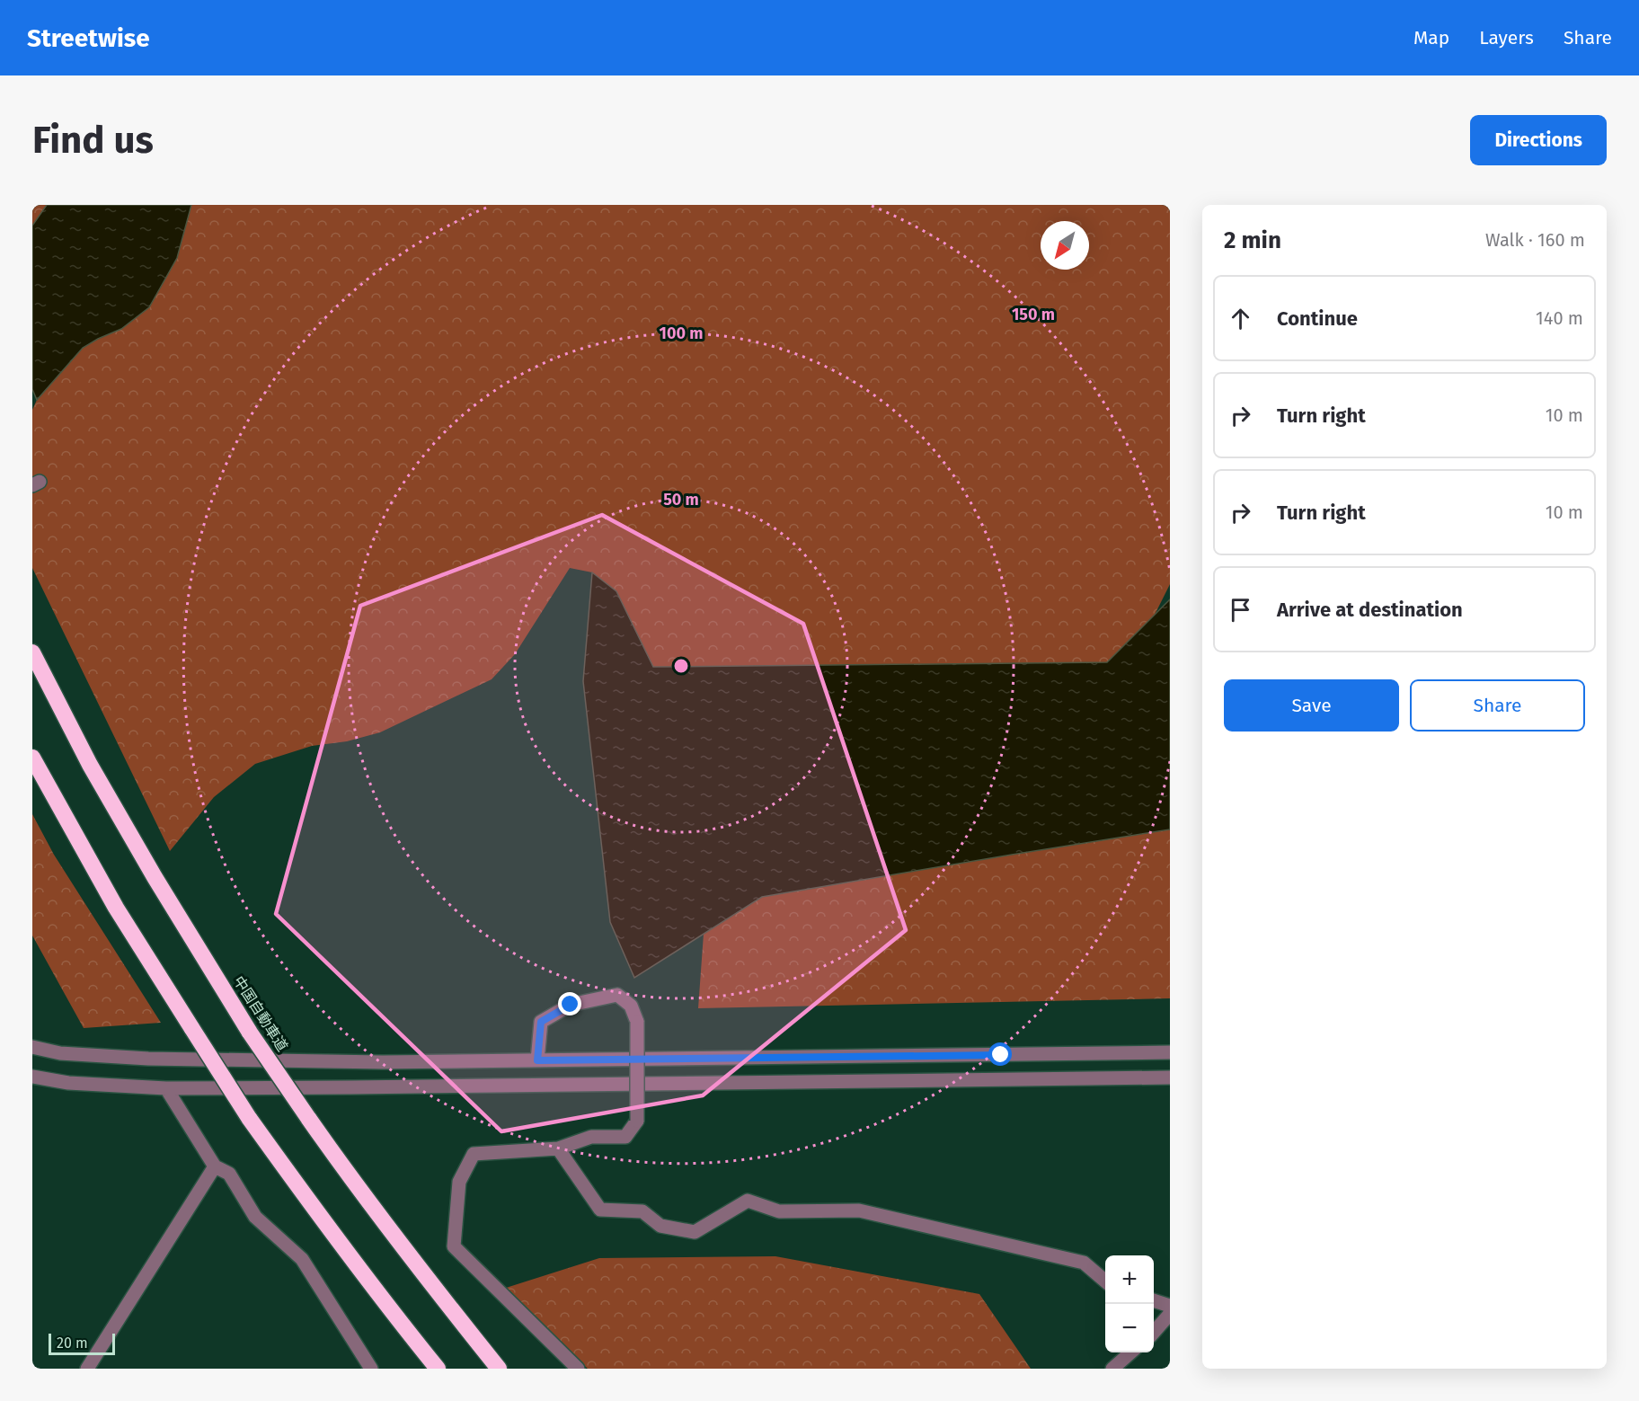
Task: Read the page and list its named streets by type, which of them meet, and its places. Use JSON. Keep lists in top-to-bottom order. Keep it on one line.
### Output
{"streets":{"highway":["中国自動車道"]},"scale_bar":"20 m","north":"bottom left","page":{"header":"Streetwise","nav":["Map","Layers","Share"],"buttons":["Directions",["Save","Share"]],"title":"Find us","heading":["2 min","Walk · 160 m"],"list":[["Continue","140 m"],["Turn right","10 m"],["Turn right","10 m"],"Arrive at destination"],"map_buttons":["+","−"],"scale":"20 m"},"rings":["150 m","100 m","50 m"]}
